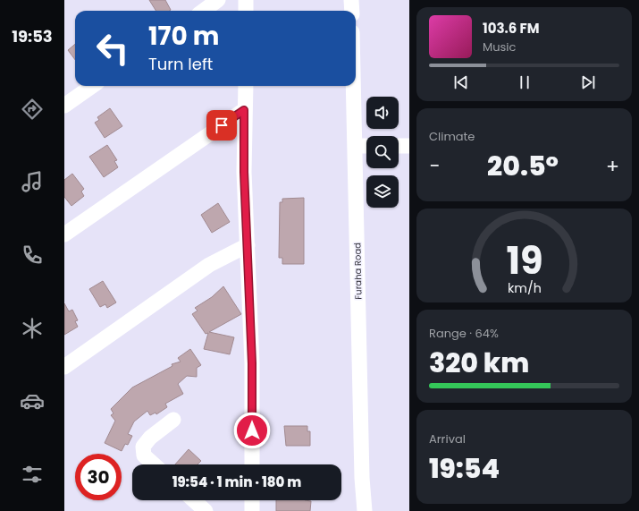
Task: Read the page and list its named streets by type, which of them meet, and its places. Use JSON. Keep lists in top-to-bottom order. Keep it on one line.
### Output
{"streets":{"street":["Furaha Road"]},"page":{"tabs":"19:53","turn":["170 m","Turn left"],"song":["103.6 FM","Music"],"tile":["Climate",["Range · 64%","320 km"],["Arrival","19:54"]],"heat":["−","20.5°","+"],"limit":"30","trip":"19:54 · 1 min · 180 m","gauge":["19","km/h"]}}
